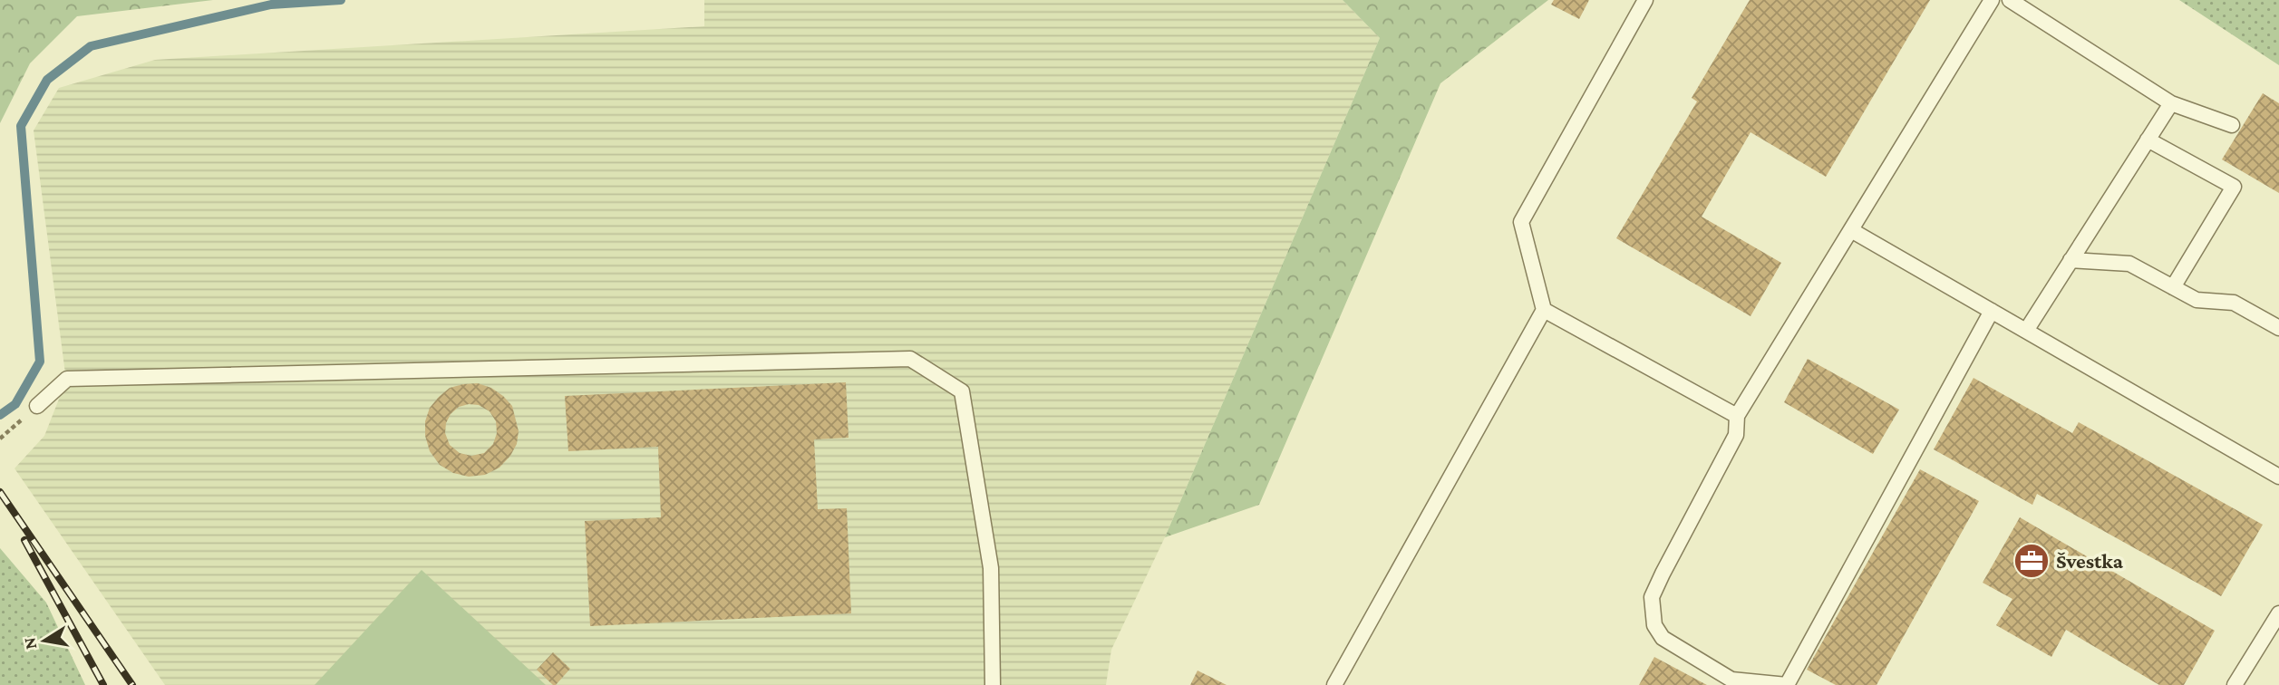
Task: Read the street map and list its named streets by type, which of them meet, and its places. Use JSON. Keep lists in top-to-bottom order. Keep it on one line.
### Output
{"places":{"office":["Švestka"]},"north":"left"}
